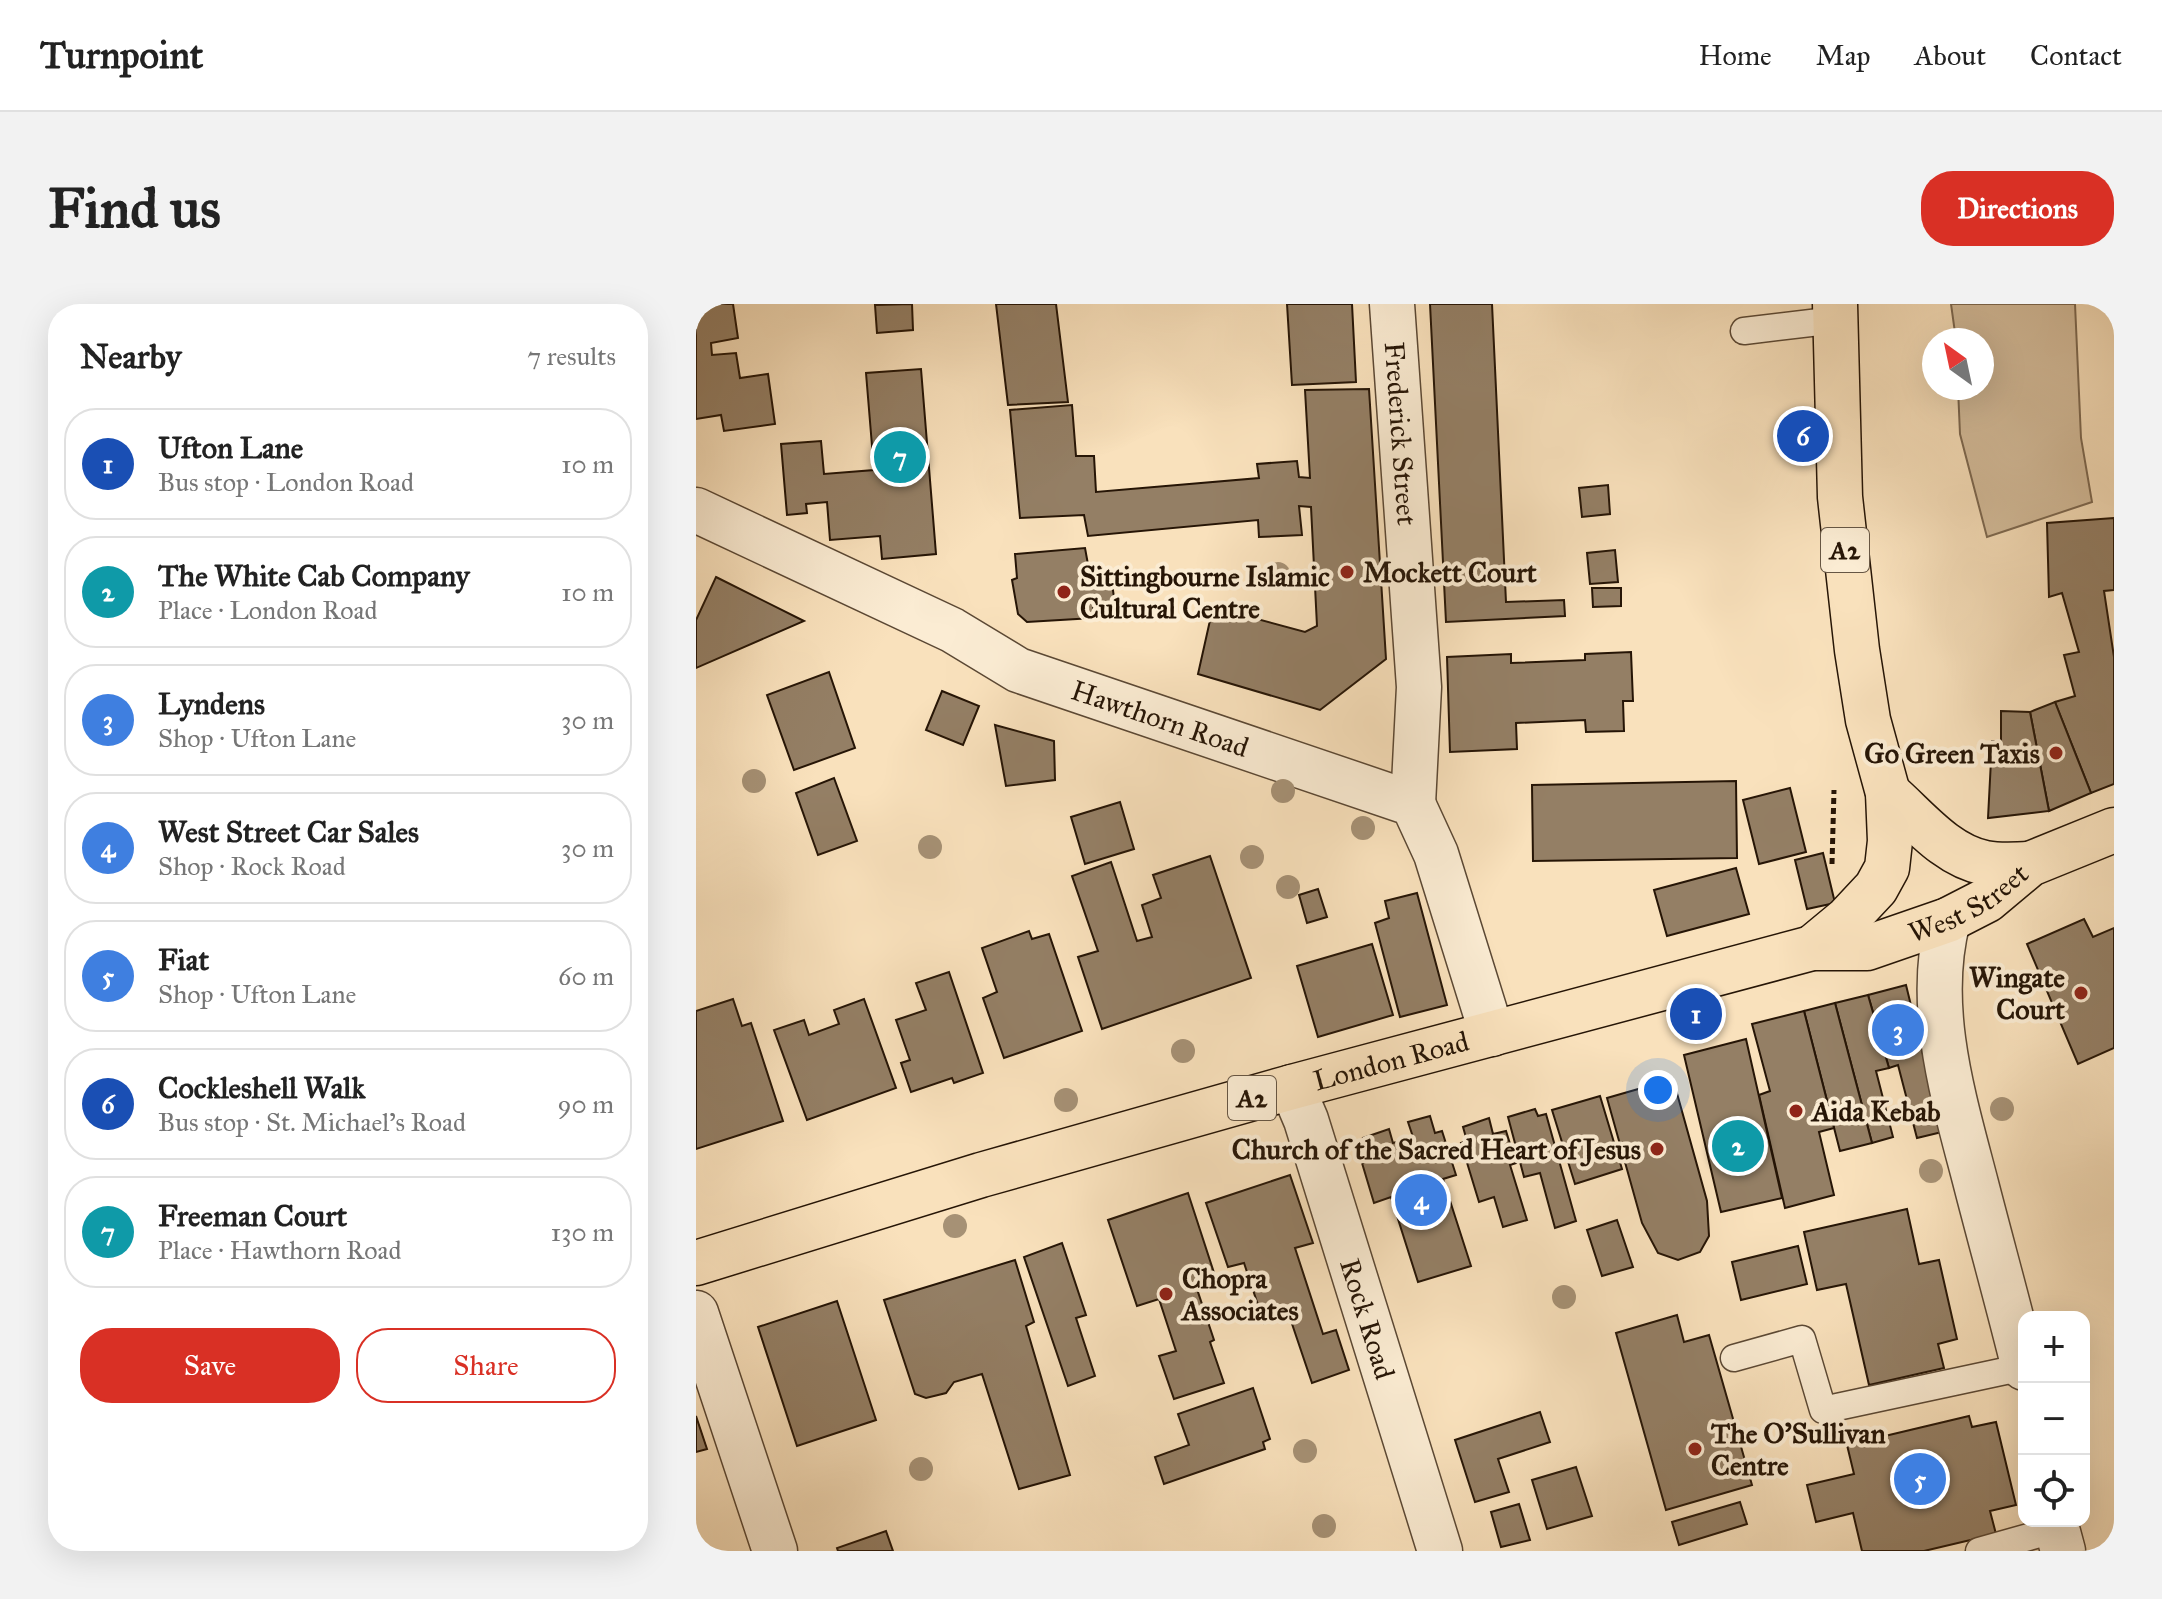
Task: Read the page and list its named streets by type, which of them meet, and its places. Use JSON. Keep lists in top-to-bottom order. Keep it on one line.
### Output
{"streets":{"main road":["A2","West Street","London Road"],"street":["Frederick Street","Hawthorn Road","Rock Road"]},"crossings":[["Frederick Street","Hawthorn Road"],["A2","West Street"],["A2","London Road"],["West Street","London Road"],["London Road","Rock Road"]],"places":["Mockett Court","Sittingbourne Islamic Cultural Centre","Go Green Taxis","Wingate Court","Aida Kebab","Church of the Sacred Heart of Jesus","Chopra Associates","The O'Sullivan Centre"],"north":"top left","page":{"header":"Turnpoint","nav":["Home","Map","About","Contact"],"buttons":["Directions",["Save","Share"]],"title":"Find us","heading":["Nearby","7 results"],"pins":["6","7","1","3","2","4","5"],"list":[{"mark":"1","name":"Ufton Lane","note":"Bus stop · London Road","value":"10 m"},{"mark":"2","name":"The White Cab Company","note":"Place · London Road","value":"10 m"},{"mark":"3","name":"Lyndens","note":"Shop · Ufton Lane","value":"30 m"},{"mark":"4","name":"West Street Car Sales","note":"Shop · Rock Road","value":"30 m"},{"mark":"5","name":"Fiat","note":"Shop · Ufton Lane","value":"60 m"},{"mark":"6","name":"Cockleshell Walk","note":"Bus stop · St. Michael's Road","value":"90 m"},{"mark":"7","name":"Freeman Court","note":"Place · Hawthorn Road","value":"130 m"}],"map_buttons":["+","−"]}}
